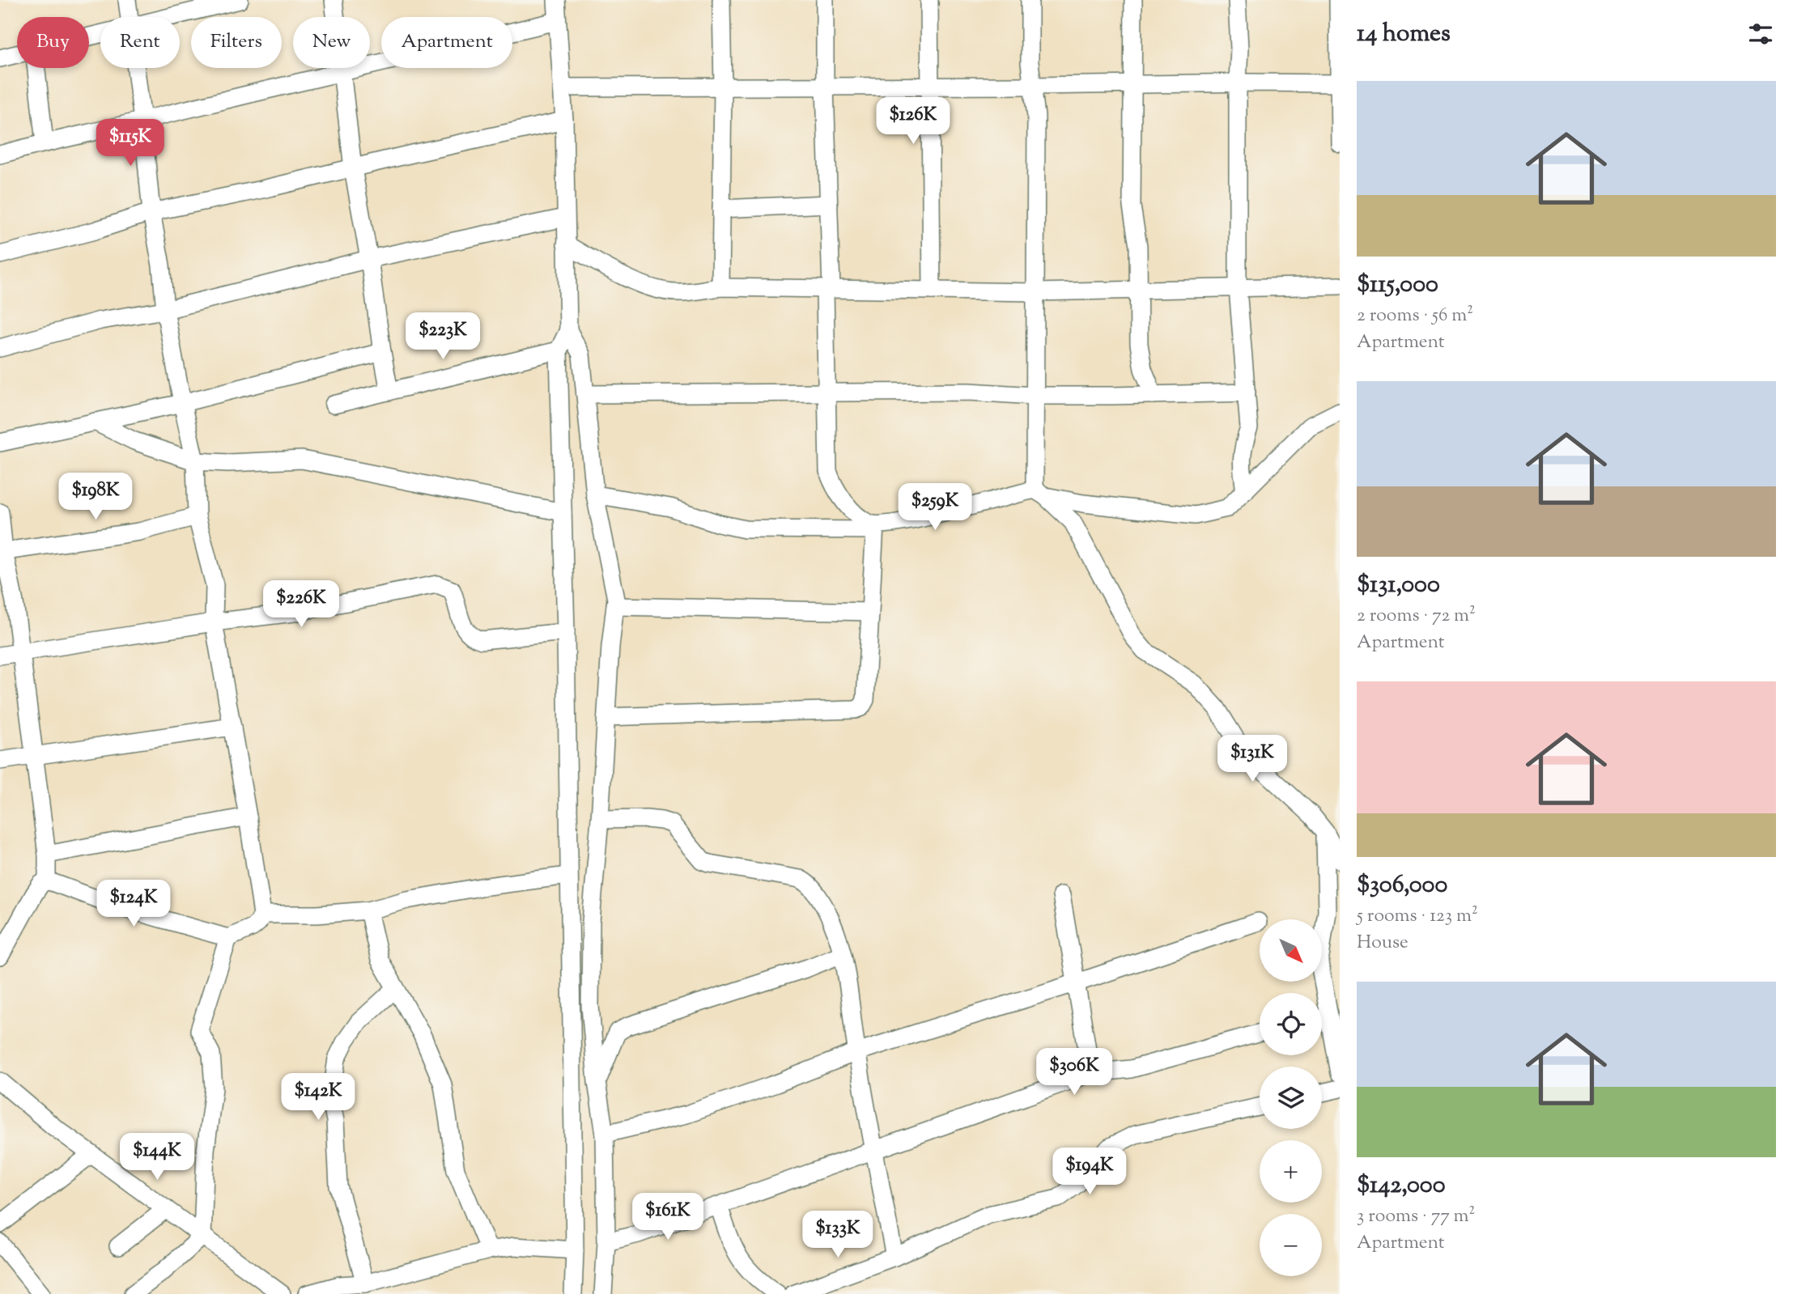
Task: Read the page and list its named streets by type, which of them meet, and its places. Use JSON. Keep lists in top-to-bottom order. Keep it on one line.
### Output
{"north":"bottom right","page":{"heading":"14 homes","chip":["Buy","Rent","Filters","New","Apartment"],"list":[{"name":"$115,000","note":"2 rooms · 56 m² · Apartment"},{"name":"$131,000","note":"2 rooms · 72 m² · Apartment"},{"name":"$306,000","note":"5 rooms · 123 m² · House"},{"name":"$142,000","note":"3 rooms · 77 m² · Apartment"}],"price":["$126K","$115K","$223K","$198K","$259K","$226K","$131K","$124K","$306K","$142K","$144K","$194K","$161K","$133K"],"map_buttons":["+","−"]}}
